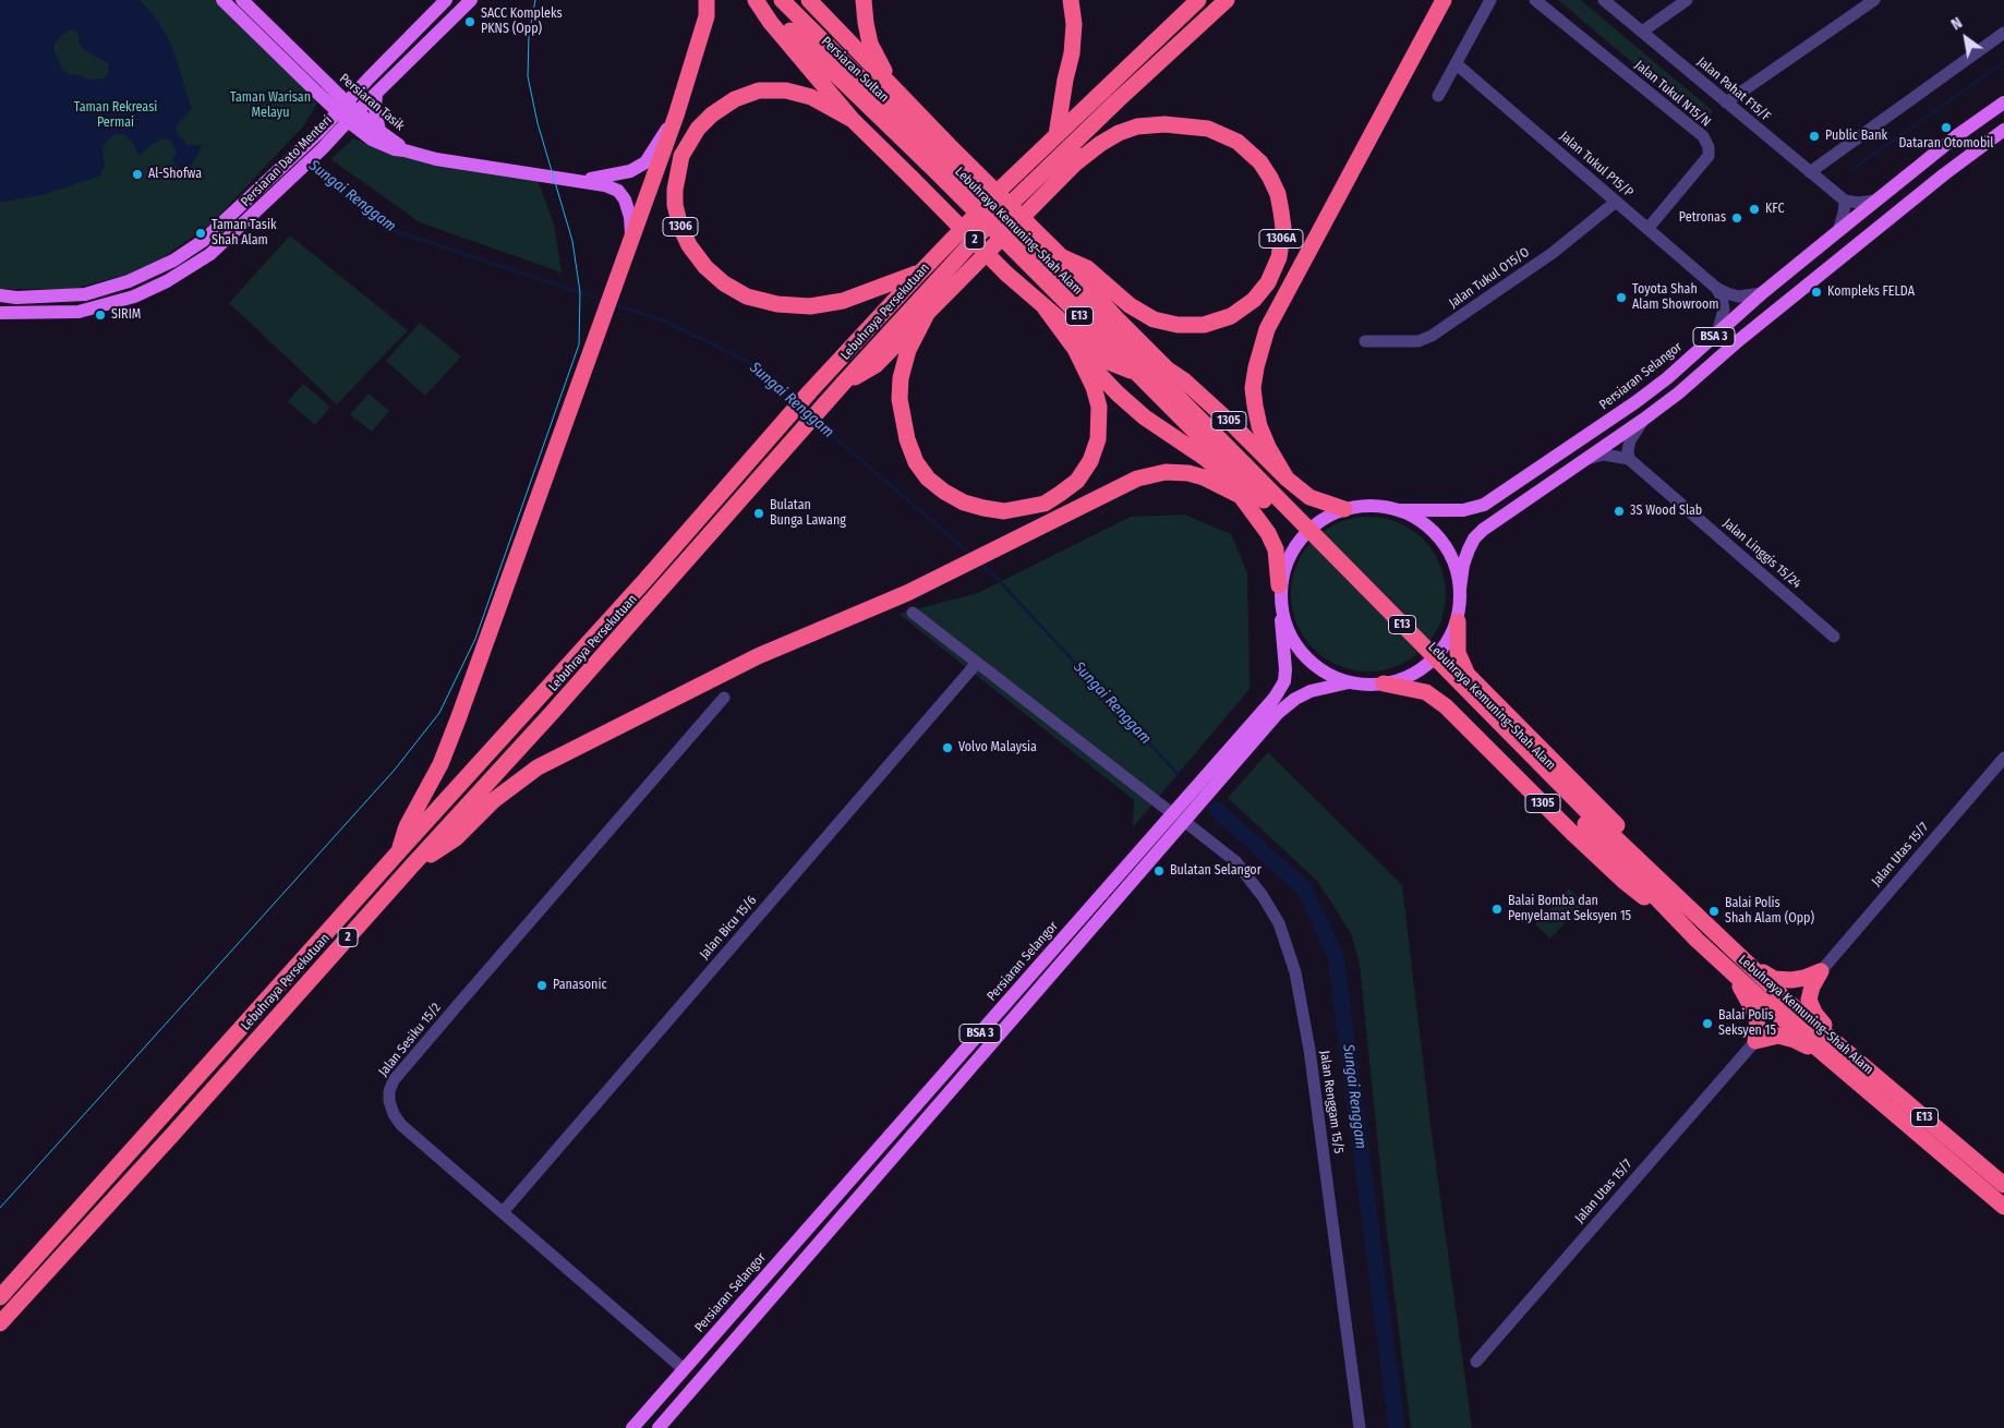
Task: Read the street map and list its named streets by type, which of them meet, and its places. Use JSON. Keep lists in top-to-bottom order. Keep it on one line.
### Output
{"streets":{"highway":["Persiaran Sultan","1306","Lebuhraya Kemuning–Shah Alam","1306A","2","Lebuhraya Persekutuan","E13","1305"],"main road":["Persiaran Tasik","Persiaran Dato Menteri","BSA 3","Persiaran Selangor"],"street":["Jalan Pahat F15/F","Jalan Tukul N15/N","Jalan Tukul P15/P","Jalan Tukul O15/O","Jalan Linggis 15/24","Jalan Utas 15/7","Jalan Bicu 15/6","Jalan Sesiku 15/2","Jalan Renggam 15/5"]},"crossings":[["Persiaran Sultan","Lebuhraya Kemuning–Shah Alam"],["Jalan Tukul N15/N","Jalan Tukul P15/P"],["Persiaran Tasik","Persiaran Dato Menteri"],["Jalan Tukul P15/P","Jalan Tukul O15/O"],["1306","Lebuhraya Persekutuan"],["Lebuhraya Kemuning–Shah Alam","1305"],["BSA 3","Persiaran Selangor"],["BSA 3","1305"],["Persiaran Selangor","1305"],["Persiaran Selangor","Jalan Sesiku 15/2"],["Persiaran Selangor","Jalan Renggam 15/5"],["Jalan Bicu 15/6","Jalan Sesiku 15/2"]],"water":["Sungai Renggam"],"parks":["Taman Warisan Melayu","Taman Rekreasi Permai"],"places":["SACC Kompleks PKNS (Opp)","Dataran Otomobil","Public Bank","Al-Shofwa","KFC","Petronas","Taman Tasik Shah Alam","Kompleks FELDA","Toyota Shah Alam Showroom","SIRIM","3S Wood Slab","Bulatan Bunga Lawang","Volvo Malaysia","Bulatan Selangor","Balai Bomba dan Penyelamat Seksyen 15","Balai Polis Shah Alam (Opp)","Panasonic","Balai Polis Seksyen 15"],"north":"top left"}
